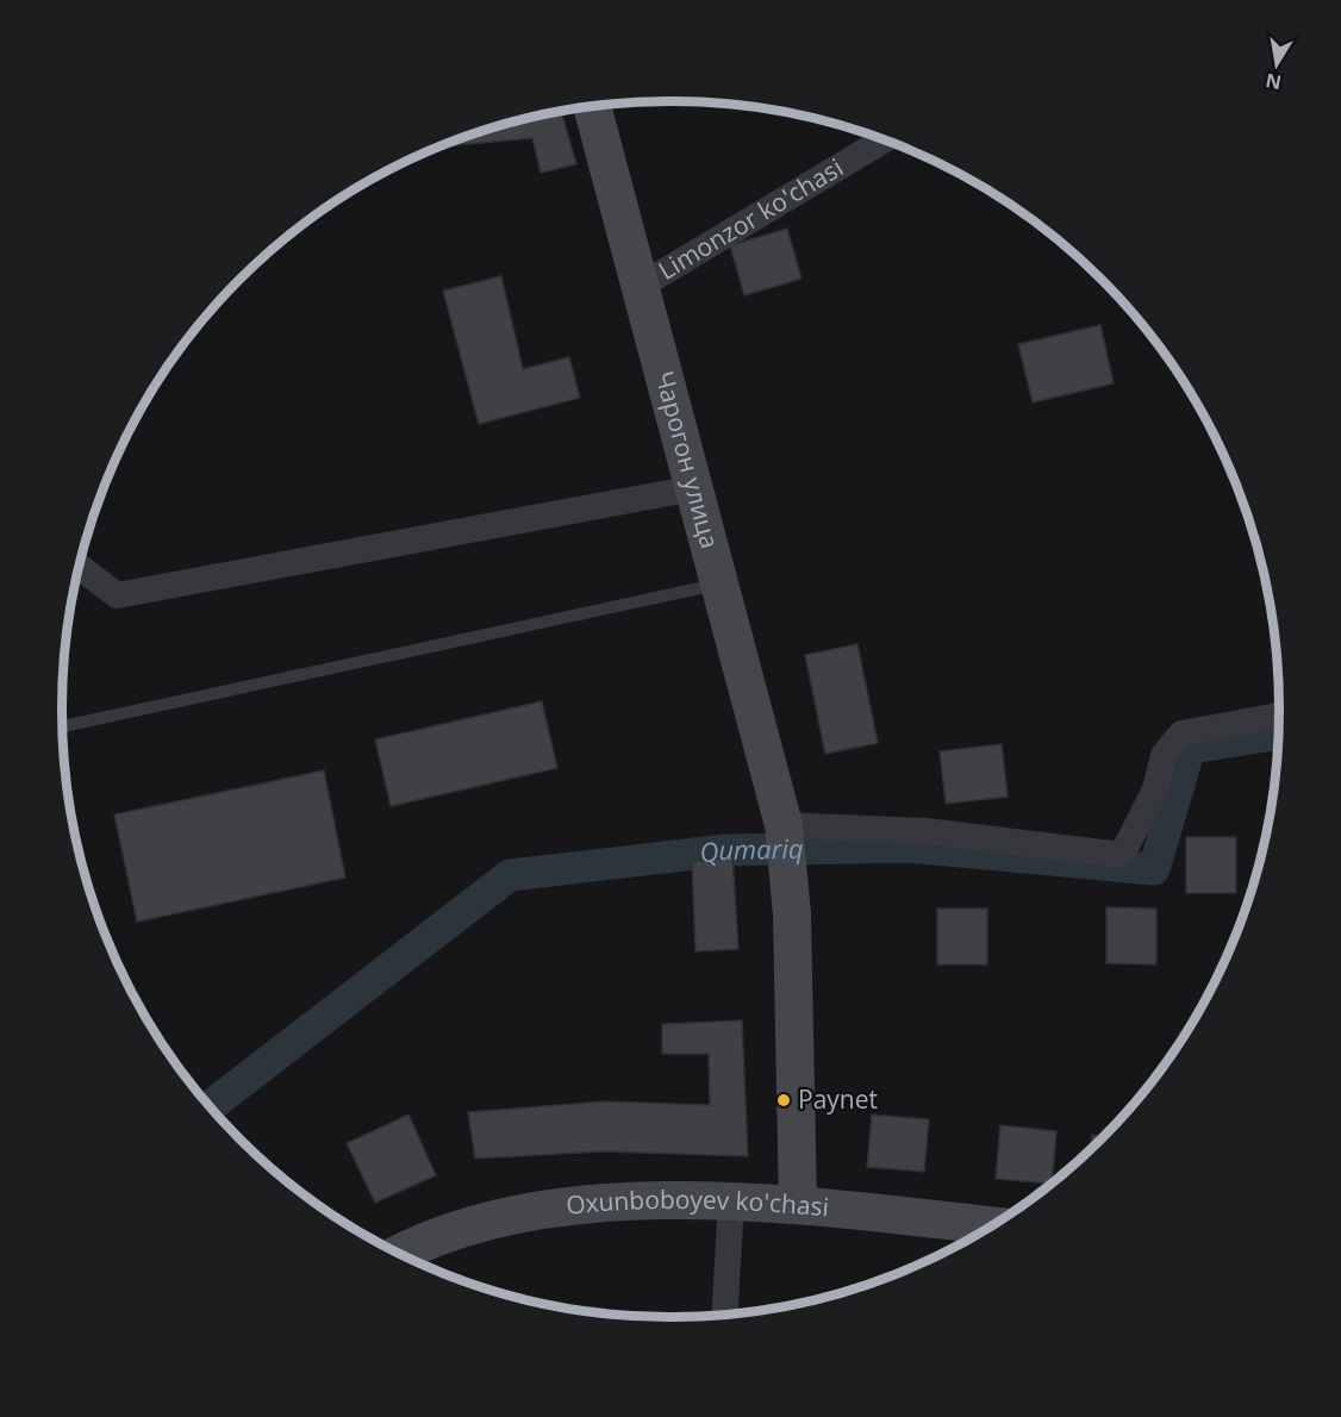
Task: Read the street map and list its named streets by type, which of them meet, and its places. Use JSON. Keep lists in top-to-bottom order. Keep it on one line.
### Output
{"streets":{"main road":["Чарогон улица","Oxunboboyev ko'chasi"],"street":["Limonzor ko'chasi"]},"crossings":[["Limonzor ko'chasi","Чарогон улица"],["Чарогон улица","Oxunboboyev ko'chasi"]],"water":["Qumariq"],"places":["Paynet"],"north":"bottom"}
